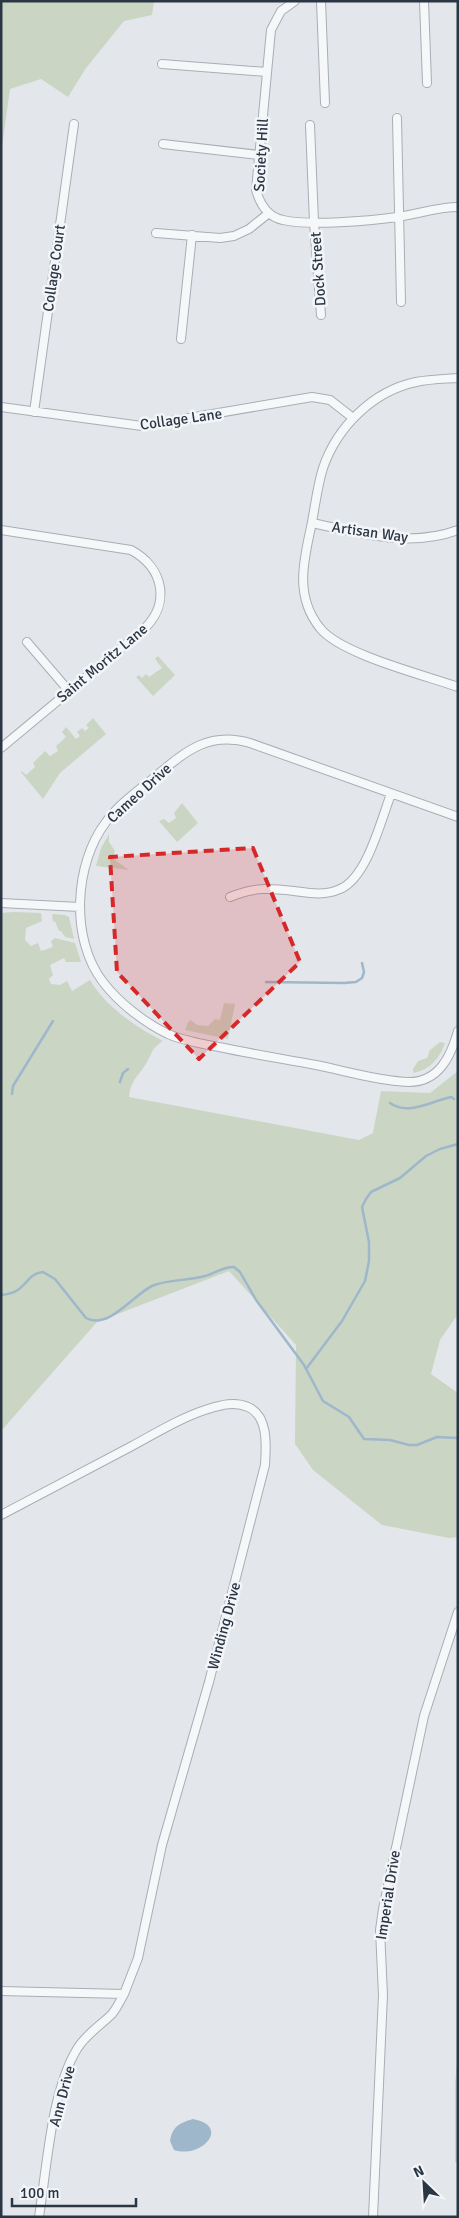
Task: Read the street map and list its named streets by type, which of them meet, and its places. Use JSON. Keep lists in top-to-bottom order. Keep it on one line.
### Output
{"streets":{"street":["Society Hill","Collage Court","Dock Street","Collage Lane","Artisan Way","Saint Moritz Lane","Cameo Drive","Winding Drive","Imperial Drive","Ann Drive"]},"crossings":[["Society Hill","Dock Street"],["Collage Court","Collage Lane"],["Winding Drive","Ann Drive"]],"scale_bar":"100 m","north":"top left"}
